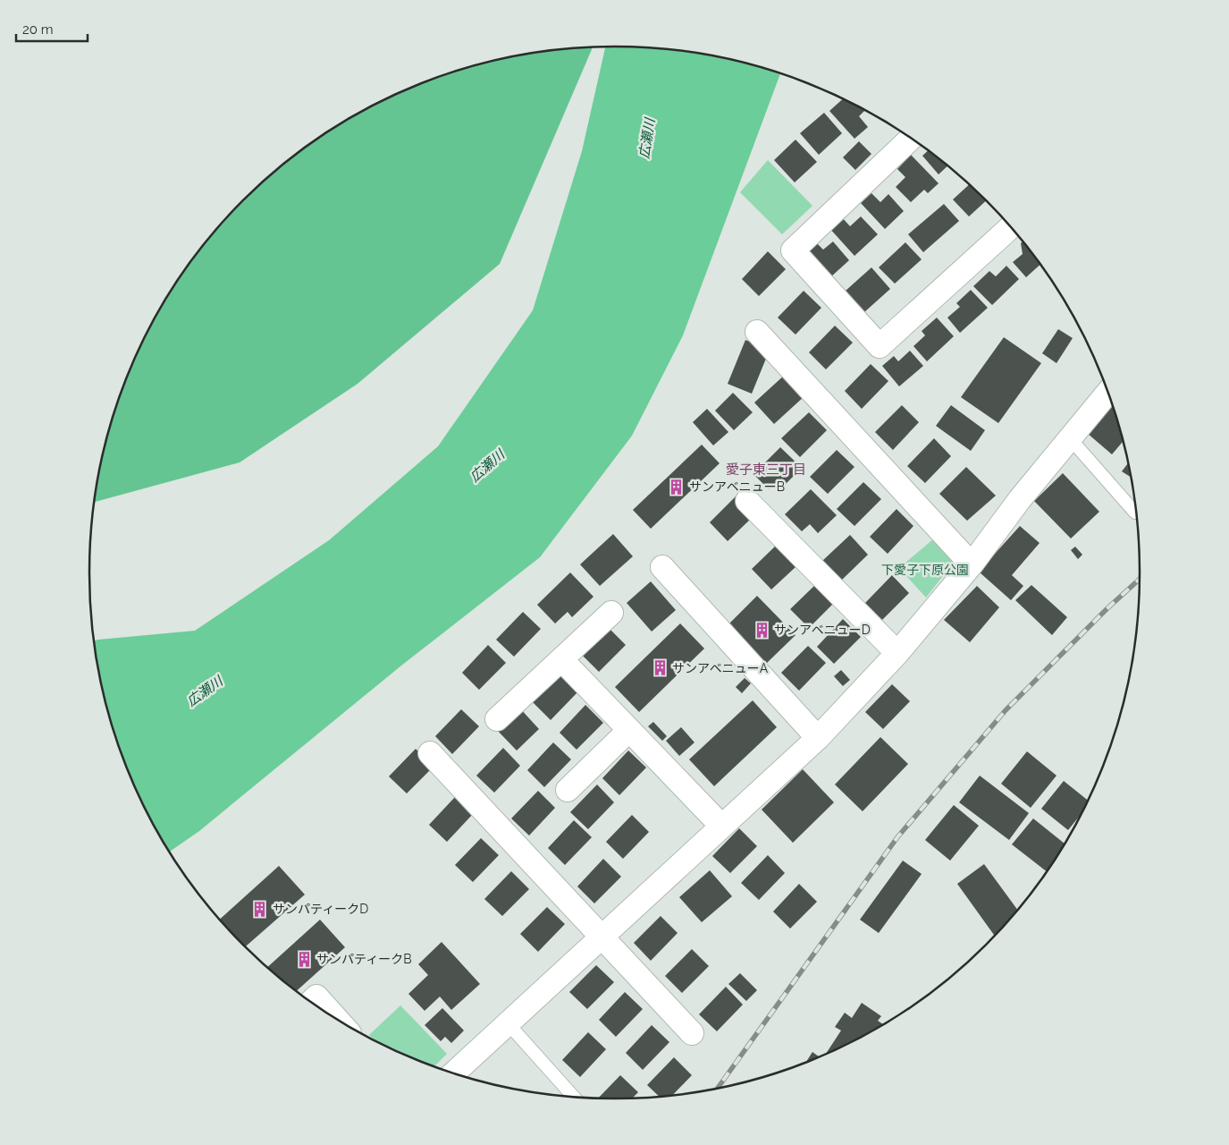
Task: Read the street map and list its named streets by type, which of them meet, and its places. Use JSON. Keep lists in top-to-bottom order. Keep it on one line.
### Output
{"districts":["愛子東三丁目"],"water":["広瀬川"],"parks":["下愛子下原公園"],"places":{"building":["サンアベニューB","サンアベニューD","サンアベニューA","サンパティークD","サンパティークB"]},"scale_bar":"20 m"}
